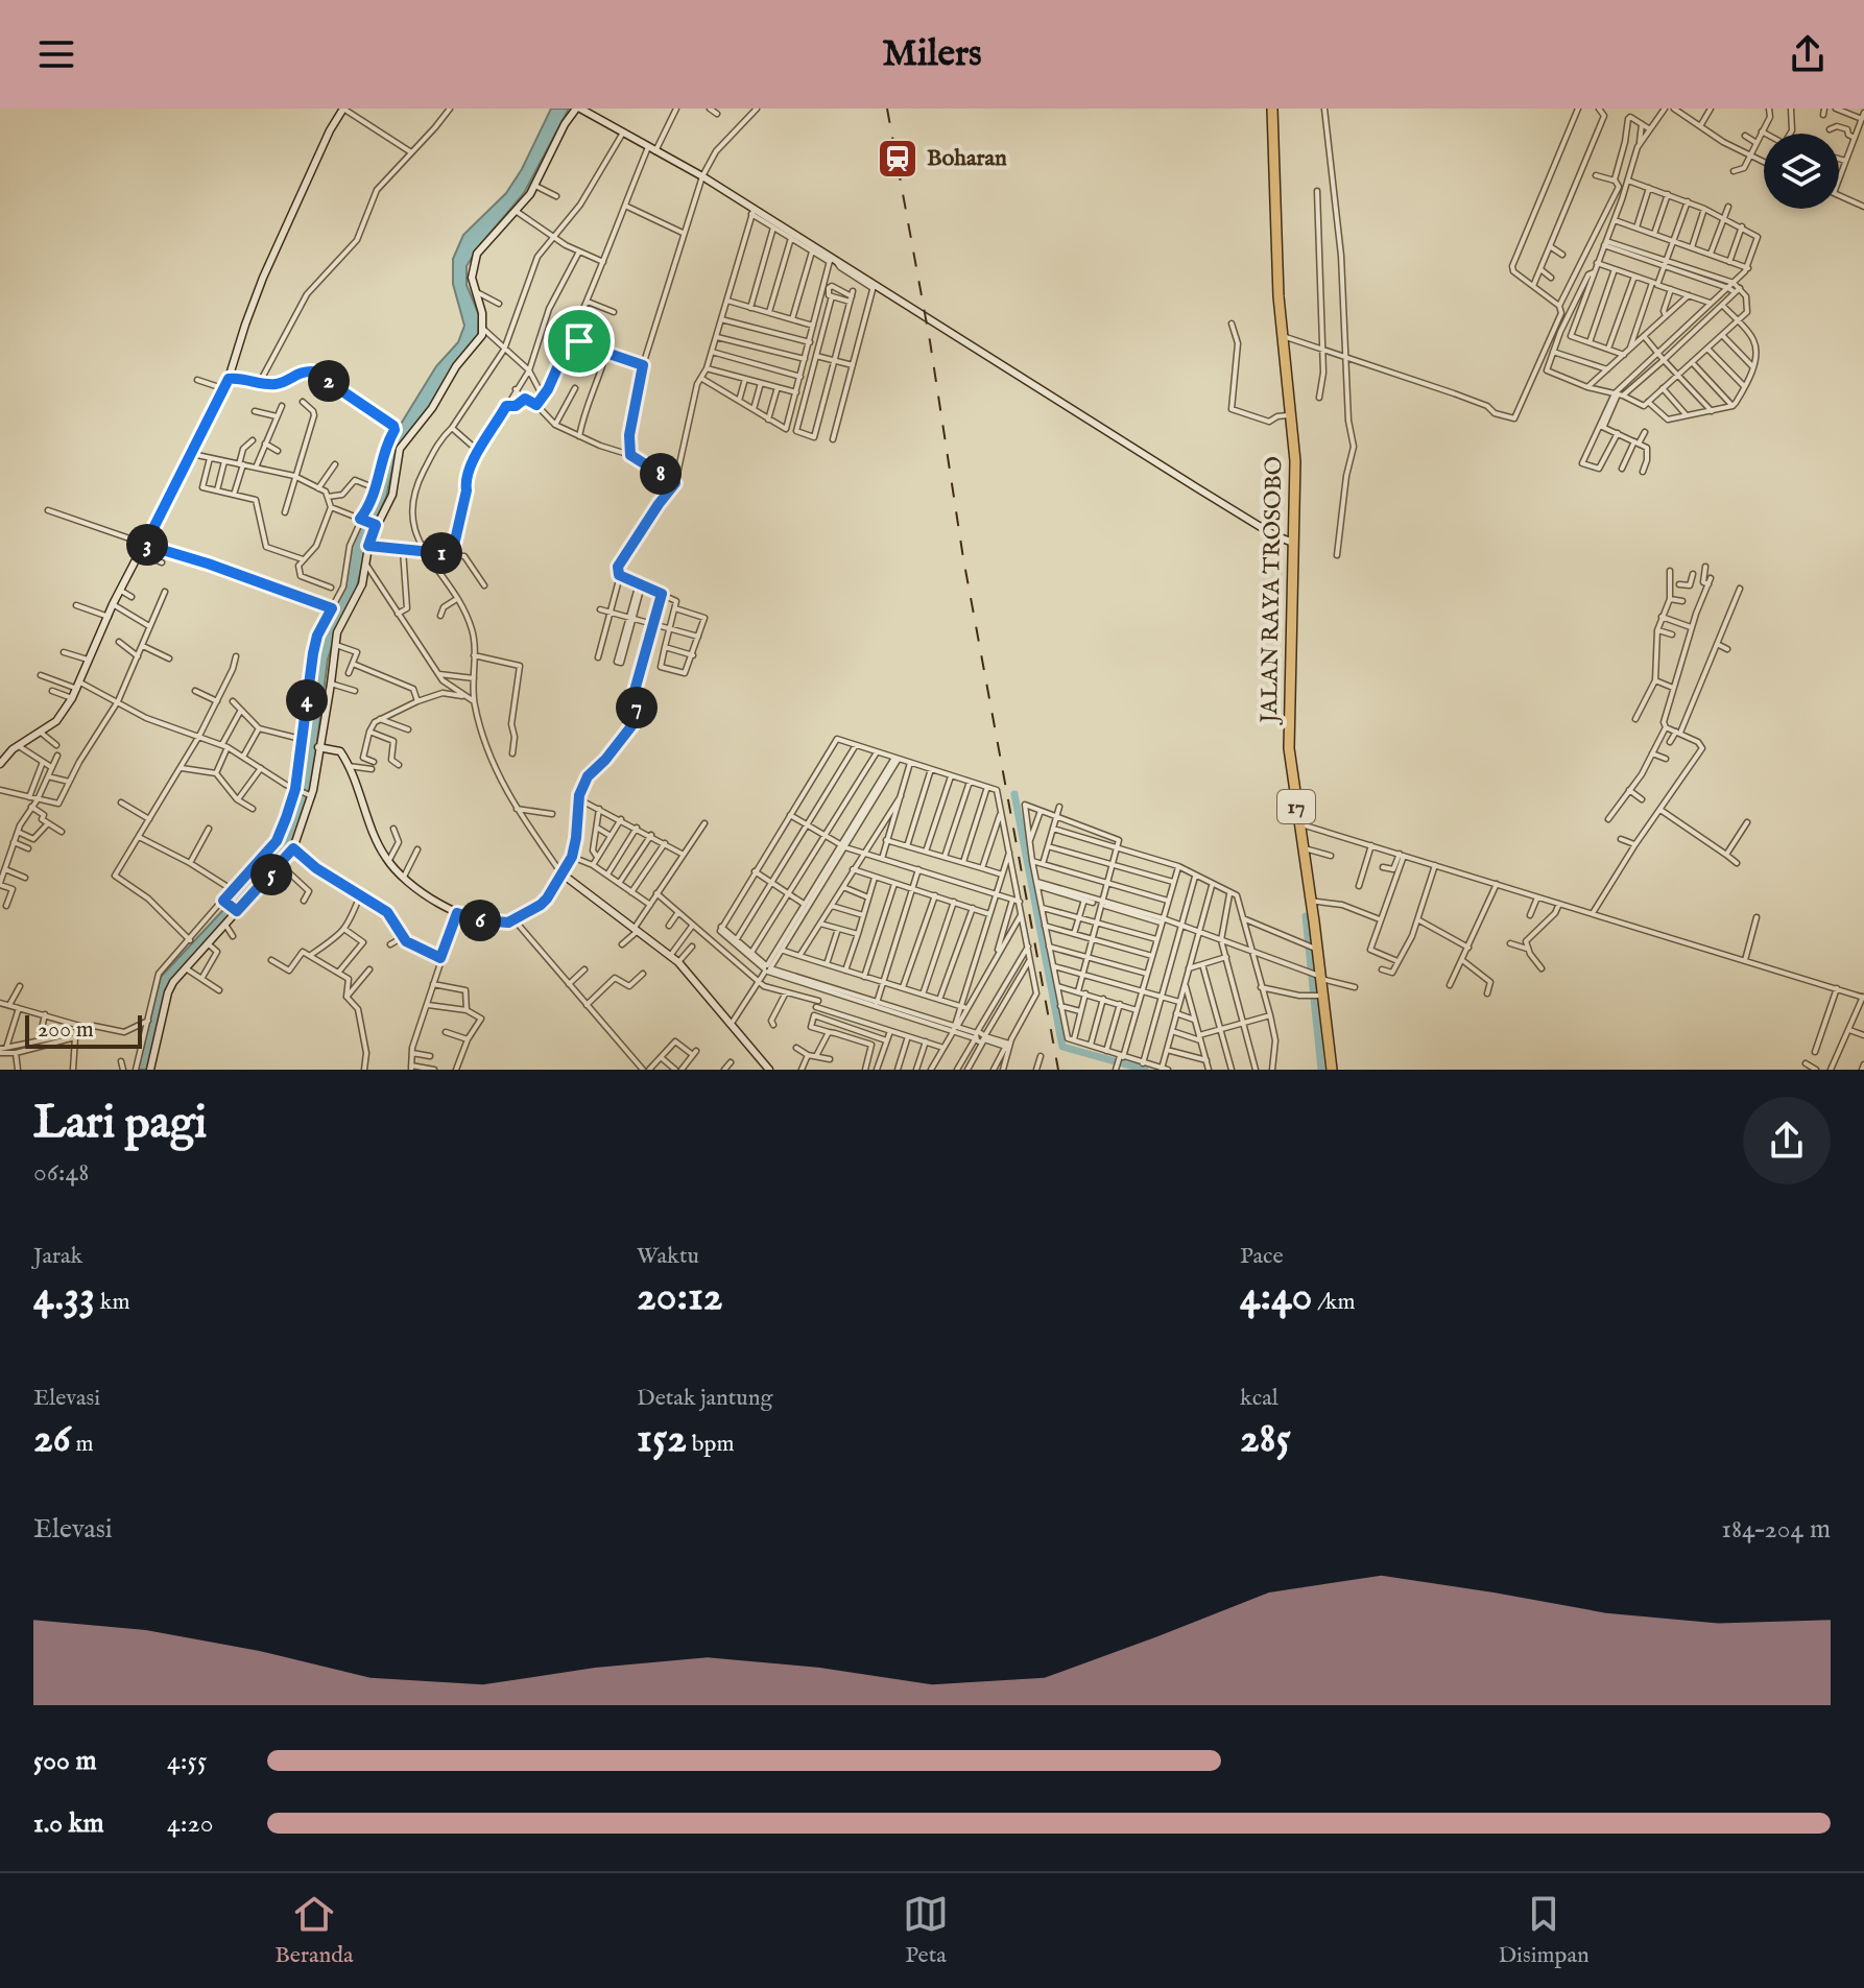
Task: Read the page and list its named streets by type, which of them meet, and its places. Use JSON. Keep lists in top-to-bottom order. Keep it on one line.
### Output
{"streets":{"highway":["JALAN RAYA TROSOBO","17"]},"places":{"station":["Boharan"]},"scale_bar":"200 m","page":{"header":"Milers","pins":["2","8","3","1","4","7","5","6"],"scale":"200 m","heading":["Lari pagi","06:48"],"stats":[["Jarak","4.33 km"],["Waktu","20:12"],["Pace","4:40 /km"],["Elevasi","26 m"],["Detak jantung","152 bpm"],["kcal","285"]],"chart":["Elevasi","184–204 m"],"list":[{"name":"500 m","note":"4:55"},{"name":"1.0 km","note":"4:20"}],"tabs":["Beranda","Peta","Disimpan"]}}
